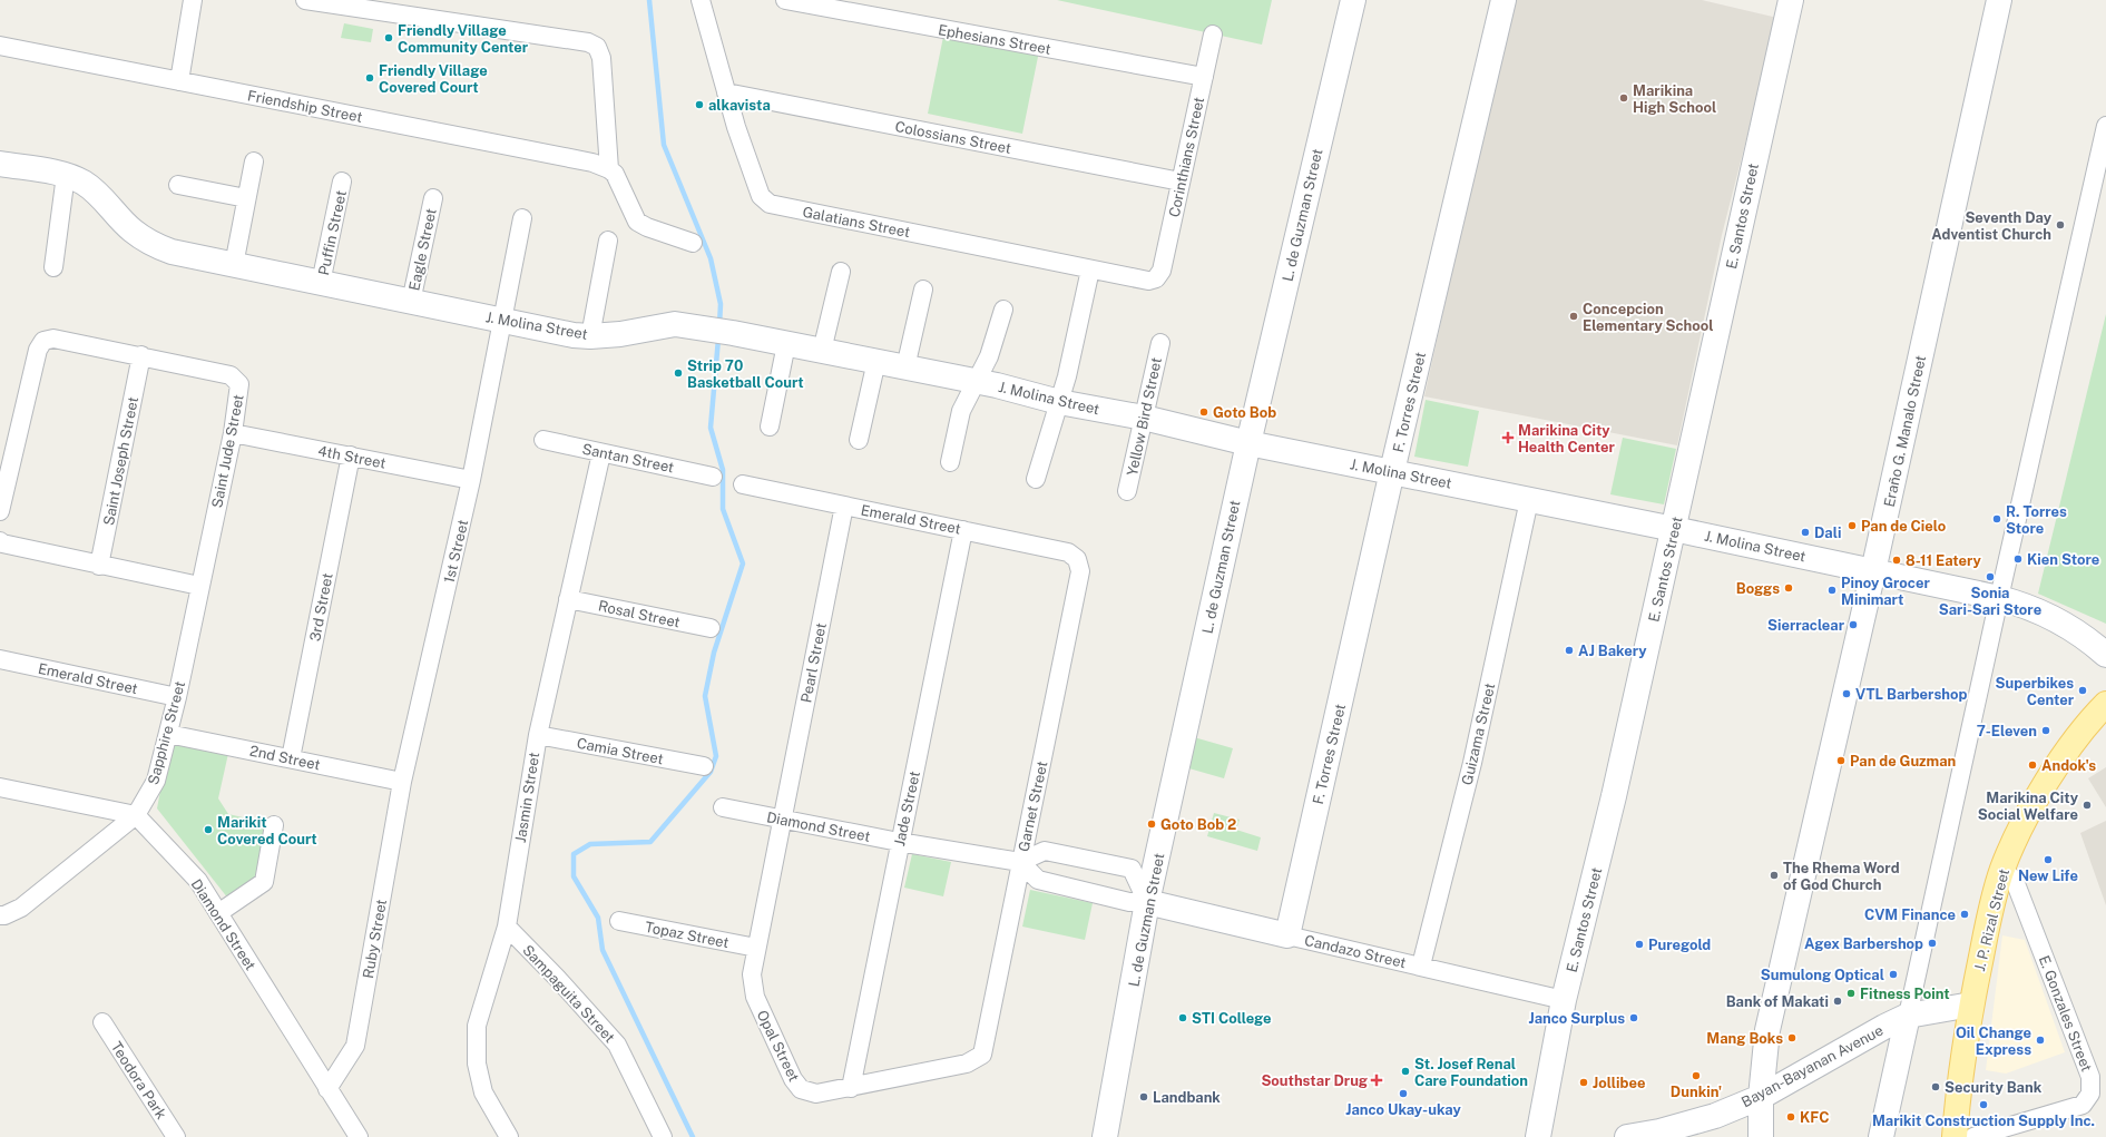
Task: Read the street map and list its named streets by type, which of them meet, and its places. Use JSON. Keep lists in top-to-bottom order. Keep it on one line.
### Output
{"streets":{"main road":["J. P. Rizal Street"],"street":["Ephesians Street","Friendship Street","Colossians Street","Corinthians Street","L. de Guzman Street","E. Santos Street","Galatians Street","Puffin Street","Eagle Street","J. Molina Street","F. Torres Street","Yellow Bird Street","Eraño G. Manalo Street","Saint Jude Street","4th Street","Santan Street","Saint Joseph Street","Emerald Street","1st Street","3rd Street","Rosal Street","Pearl Street","Sapphire Street","Guizama Street","Camia Street","2nd Street","Jasmin Street","Garnet Street","Jade Street","Diamond Street","Topaz Street","Ruby Street","Candazo Street","Sampaguita Street","E. Gonzales Street","Opal Street","Bayan-Bayanan Avenue","Teodora Park"]},"crossings":[["Ephesians Street","Corinthians Street"],["Colossians Street","Corinthians Street"],["Colossians Street","Galatians Street"],["Corinthians Street","Galatians Street"],["L. de Guzman Street","J. Molina Street"],["L. de Guzman Street","Candazo Street"],["E. Santos Street","J. Molina Street"],["E. Santos Street","Candazo Street"],["Puffin Street","J. Molina Street"],["Eagle Street","J. Molina Street"],["J. Molina Street","F. Torres Street"],["J. Molina Street","Yellow Bird Street"],["J. Molina Street","Eraño G. Manalo Street"],["J. Molina Street","1st Street"],["J. Molina Street","Guizama Street"],["F. Torres Street","Candazo Street"],["Eraño G. Manalo Street","Bayan-Bayanan Avenue"],["Saint Jude Street","4th Street"],["Saint Jude Street","Saint Joseph Street"],["Saint Jude Street","Sapphire Street"],["4th Street","1st Street"],["4th Street","3rd Street"],["Santan Street","Jasmin Street"],["Emerald Street","Pearl Street"],["Emerald Street","Sapphire Street"],["Emerald Street","Garnet Street"],["Emerald Street","Jade Street"],["1st Street","2nd Street"],["1st Street","Ruby Street"],["3rd Street","2nd Street"],["Rosal Street","Jasmin Street"],["Pearl Street","Diamond Street"],["Pearl Street","Opal Street"],["Sapphire Street","2nd Street"],["Sapphire Street","Diamond Street"],["Guizama Street","Candazo Street"],["Camia Street","Jasmin Street"],["2nd Street","Ruby Street"],["Jasmin Street","Sampaguita Street"],["Garnet Street","Diamond Street"],["Garnet Street","Opal Street"],["Jade Street","Diamond Street"],["Jade Street","Opal Street"],["Diamond Street","Ruby Street"],["Diamond Street","Opal Street"],["J. P. Rizal Street","E. Gonzales Street"],["J. P. Rizal Street","Bayan-Bayanan Avenue"],["Topaz Street","Opal Street"]],"places":{"other":["Friendly Village Community Center","Friendly Village Covered Court","Marikina High School","alkavista","Seventh Day Adventist Church","Concepcion Elementary School","Strip 70 Basketball Court","Goto Bob","R. Torres Store","Pan de Cielo","Dali","Kien Store","8-11 Eatery","Sonia Sari-Sari Store","Boggs","Pinoy Grocer Minimart","Sierraclear","AJ Bakery","Superbikes Center","VTL Barbershop","7-Eleven","Pan de Guzman","Andok's","Marikina City Social Welfare","Goto Bob 2","Marikit Covered Court","New Life","The Rhema Word of God Church","CVM Finance","Agex Barbershop","Puregold","Sumulong Optical","Fitness Point","Bank of Makati","STI College","Janco Surplus","Mang Boks","Oil Change Express","St. Josef Renal Care Foundation","Dunkin'","Jollibee","Security Bank","Janco Ukay-ukay","Landbank","Marikit Construction Supply Inc.","KFC"],"health":["Marikina City Health Center","Southstar Drug"]}}
